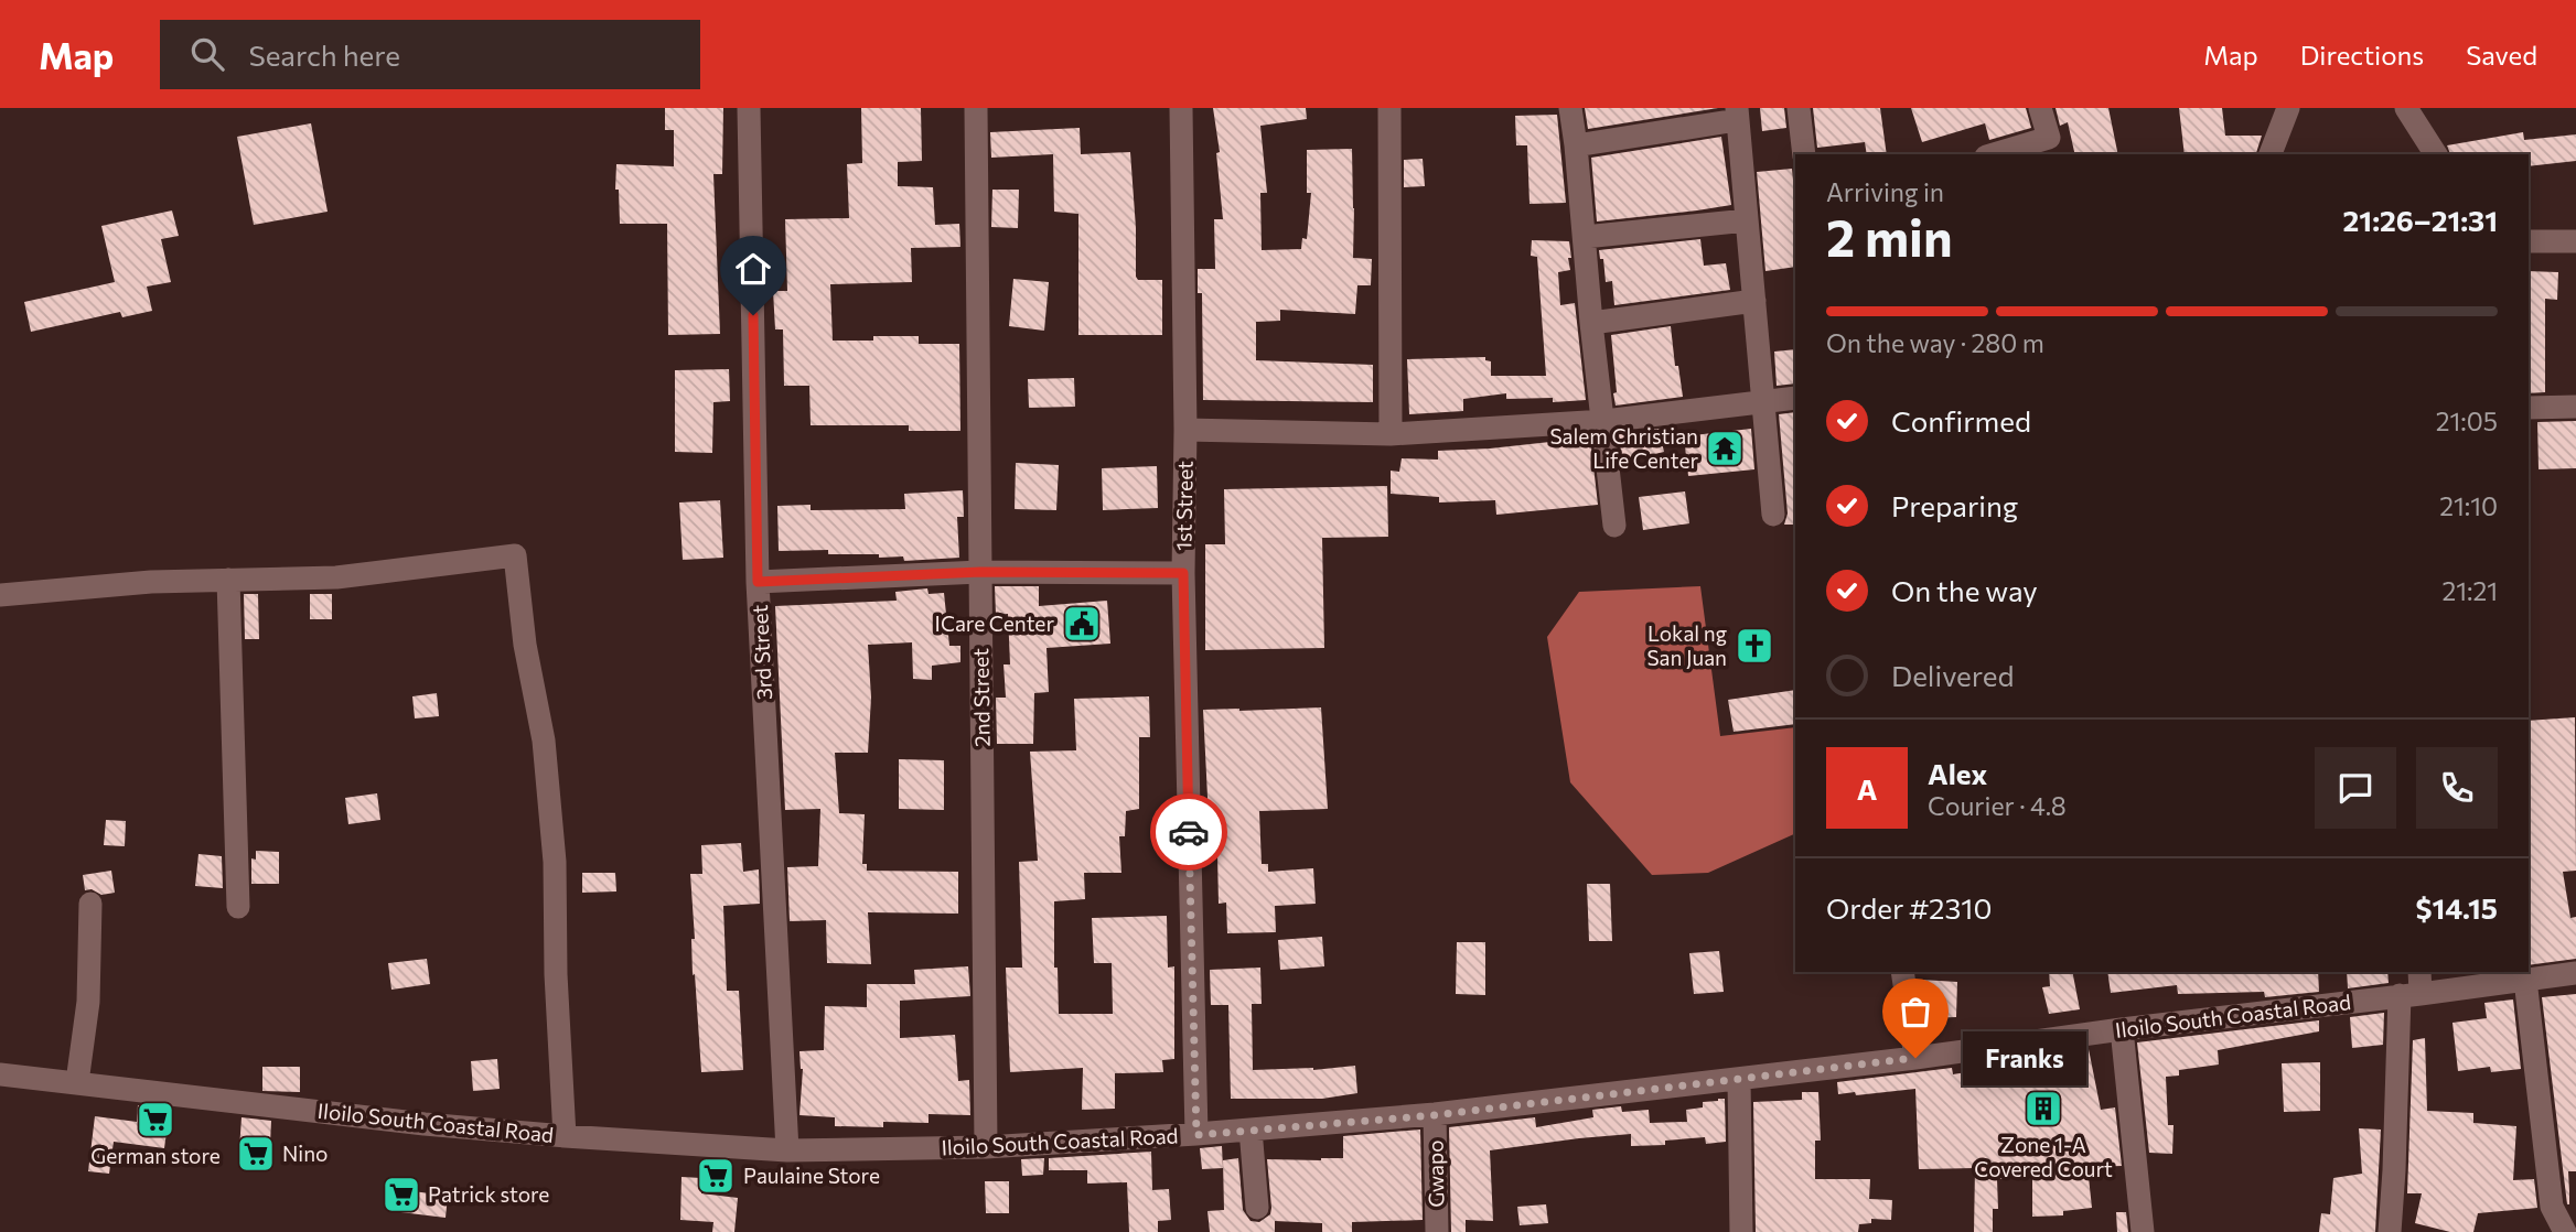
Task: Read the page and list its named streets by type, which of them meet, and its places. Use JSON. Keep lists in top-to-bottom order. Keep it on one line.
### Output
{"streets":{"street":["1st Street","3rd Street","2nd Street","Iloilo South Coastal Road","Gwapo"]},"crossings":[["1st Street","Iloilo South Coastal Road"],["3rd Street","Iloilo South Coastal Road"],["2nd Street","Iloilo South Coastal Road"],["Iloilo South Coastal Road","Gwapo"]],"places":{"temple":["Salem Christian Life Center"],"public building":["ICare Center"],"church":["Lokal ng San Juan"],"other":["Franks"],"building":["Zone 1-A Covered Court"],"supermarket":["German store","Nino","Paulaine Store","Patrick store"]},"page":{"header":"Map","search":"Search here","nav":["Map","Directions","Saved"],"heading":["2 min","Arriving in","21:26–21:31"],"panel":["Alex","Courier · 4.8","Order #2310","$14.15"],"bar":"On the way · 280 m","list":[["Confirmed","21:05"],["Preparing","21:10"],["On the way","21:21"],"Delivered"],"round":"A","bubble":"Franks"}}
